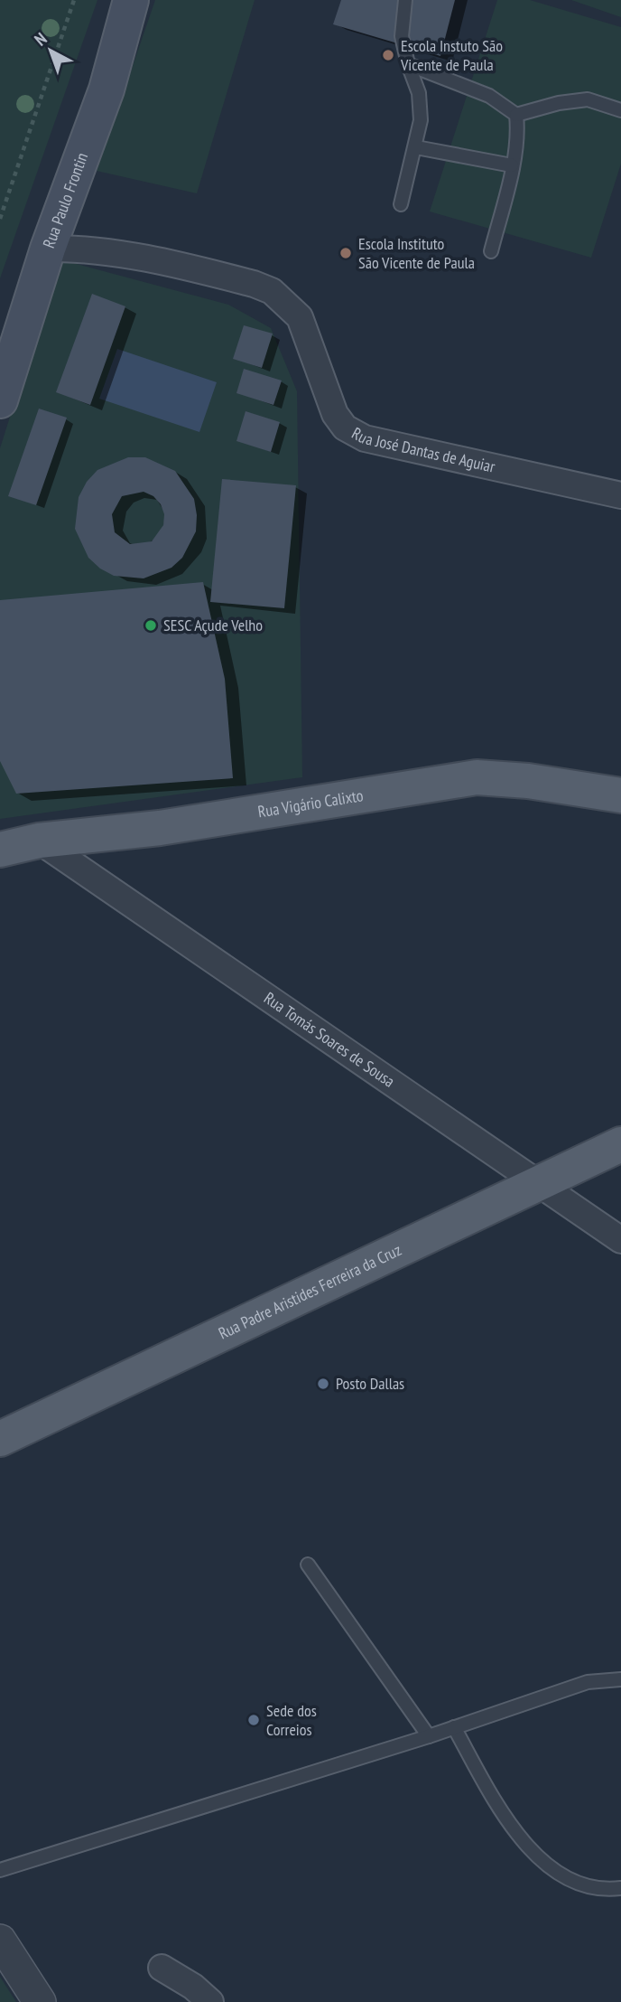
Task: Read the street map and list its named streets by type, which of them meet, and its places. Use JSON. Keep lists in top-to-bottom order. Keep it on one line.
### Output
{"streets":{"main road":["Rua Paulo Frontin","Rua Vigário Calixto","Rua Padre Aristides Ferreira da Cruz"],"street":["Rua José Dantas de Aguiar","Rua Tomás Soares de Sousa"]},"crossings":[["Rua Paulo Frontin","Rua José Dantas de Aguiar"],["Rua Vigário Calixto","Rua Tomás Soares de Sousa"],["Rua Tomás Soares de Sousa","Rua Padre Aristides Ferreira da Cruz"]],"places":["Escola Instuto São Vicente de Paula","Escola Instituto São Vicente de Paula","SESC Açude Velho","Posto Dallas","Sede dos Correios"],"north":"top left"}
